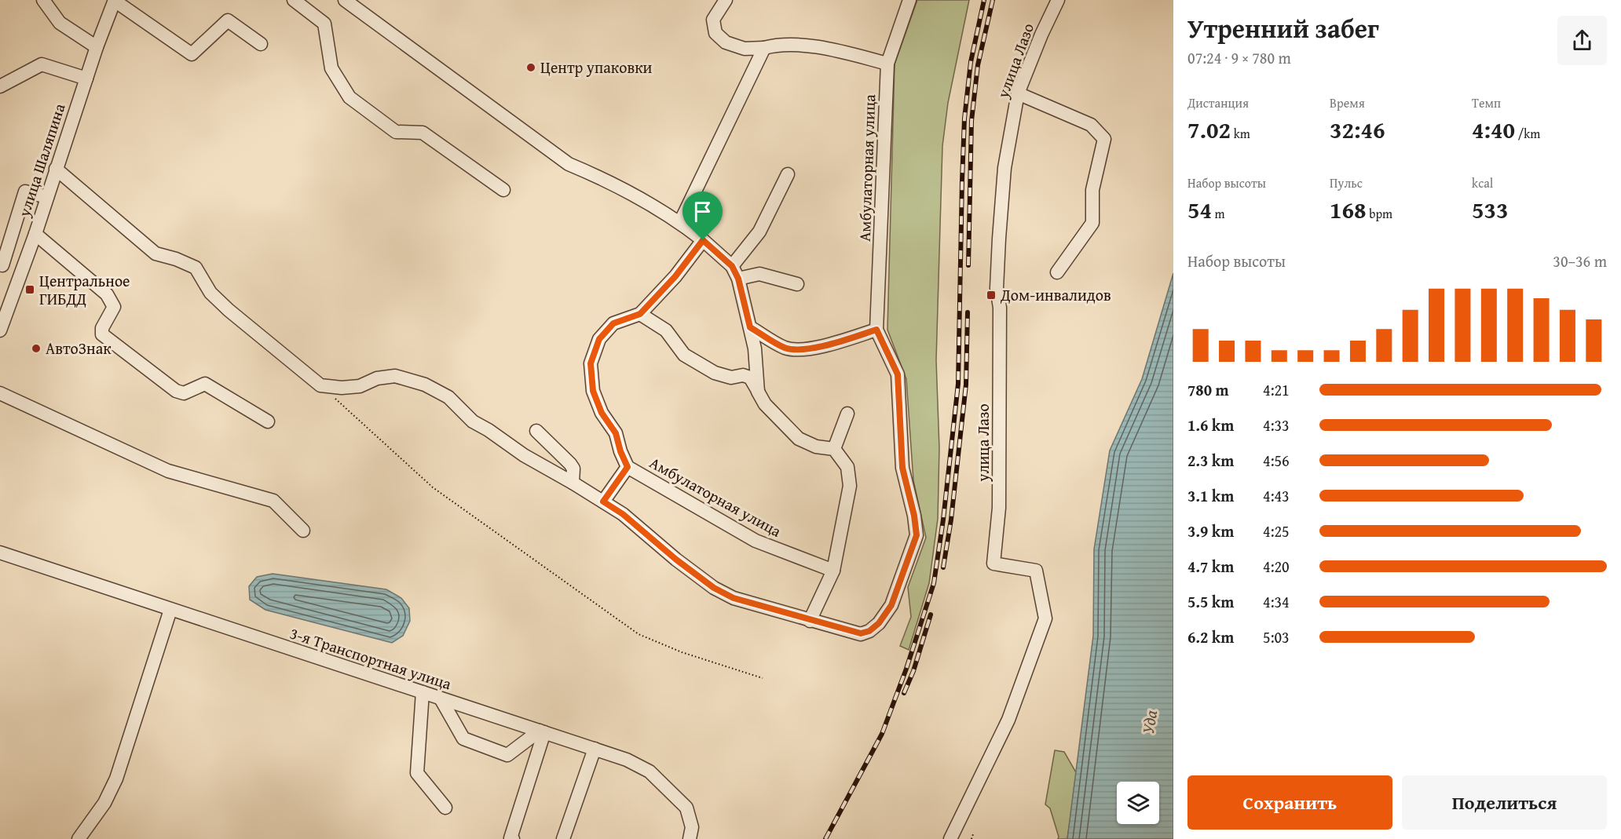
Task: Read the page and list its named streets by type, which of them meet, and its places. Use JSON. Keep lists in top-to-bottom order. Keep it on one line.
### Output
{"streets":{"street":["улица Лазо","улица Шаляпина","Амбулаторная улица","3-я Транспортная улица"]},"water":["Уда"],"places":{"other":["Центр упаковки","АвтоЗнак"],"transit":["Центральное ГИБДД","Дом-инвалидов"]},"page":{"heading":["Утренний забег","07:24 · 9 × 780 m"],"stats":[["Дистанция","7.02 km"],["Время","32:46"],["Темп","4:40 /km"],["Набор высоты","54 m"],["Пульс","168 bpm"],["kcal","533"]],"chart":["Набор высоты","30–36 m"],"list":[{"name":"780 m","note":"4:21"},{"name":"1.6 km","note":"4:33"},{"name":"2.3 km","note":"4:56"},{"name":"3.1 km","note":"4:43"},{"name":"3.9 km","note":"4:25"},{"name":"4.7 km","note":"4:20"},{"name":"5.5 km","note":"4:34"},{"name":"6.2 km","note":"5:03"}],"buttons":["Сохранить","Поделиться"]}}
